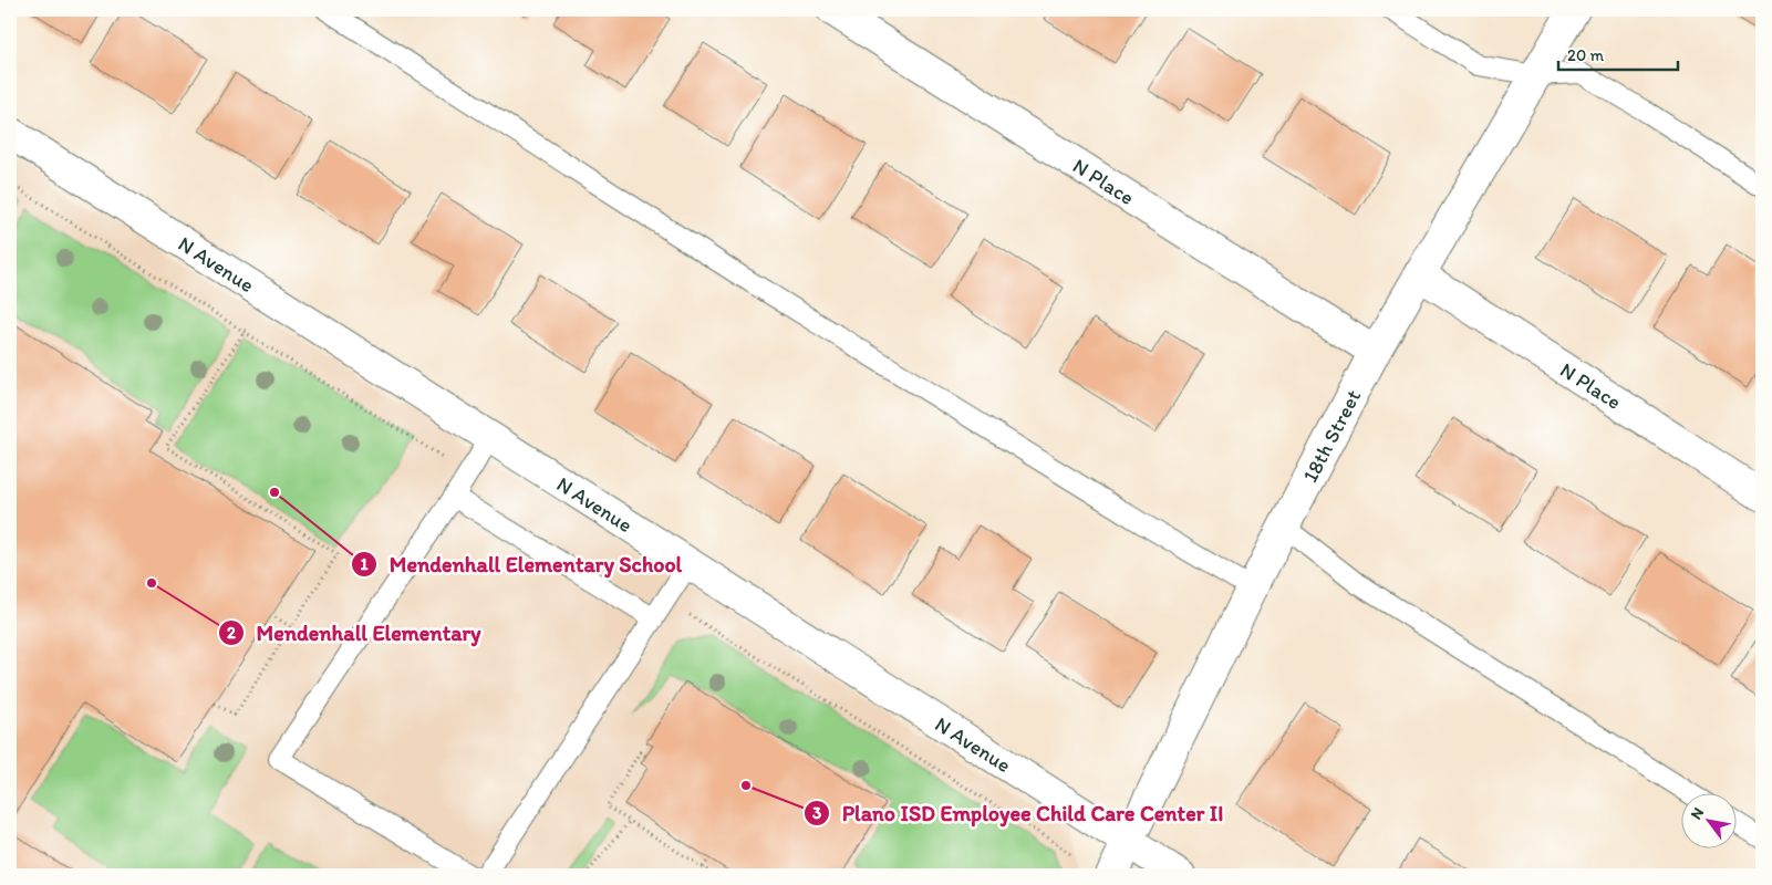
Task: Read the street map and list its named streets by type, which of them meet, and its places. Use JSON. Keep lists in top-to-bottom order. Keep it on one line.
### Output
{"streets":{"street":["N Place","N Avenue","18th Street"]},"crossings":[["N Place","18th Street"],["N Avenue","18th Street"]],"places":["Mendenhall Elementary School","Mendenhall Elementary","Plano ISD Employee Child Care Center II"],"scale_bar":"20 m","north":"top left"}
